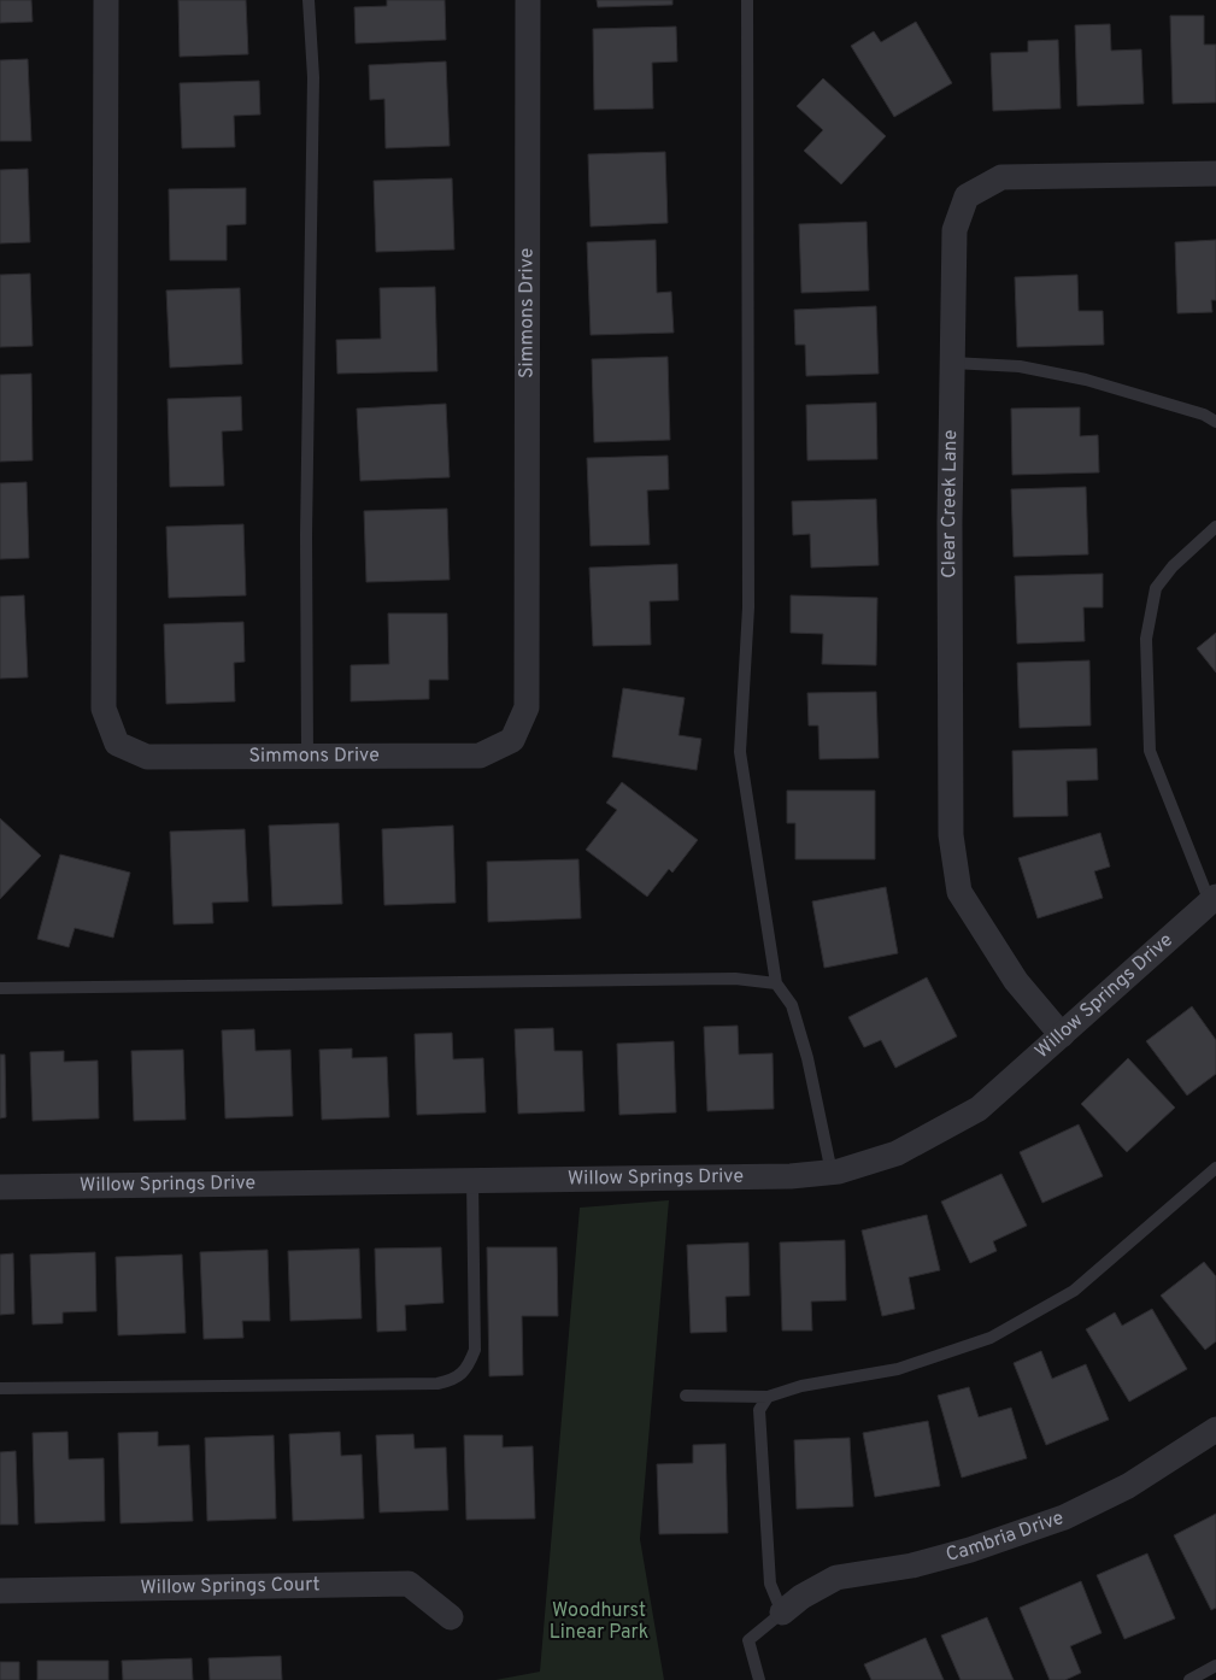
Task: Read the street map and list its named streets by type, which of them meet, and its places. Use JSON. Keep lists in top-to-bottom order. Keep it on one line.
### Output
{"streets":{"street":["Simmons Drive","Clear Creek Lane","Willow Springs Drive","Cambria Drive","Willow Springs Court"]},"crossings":[["Clear Creek Lane","Willow Springs Drive"]],"parks":["Woodhurst Linear Park"]}
